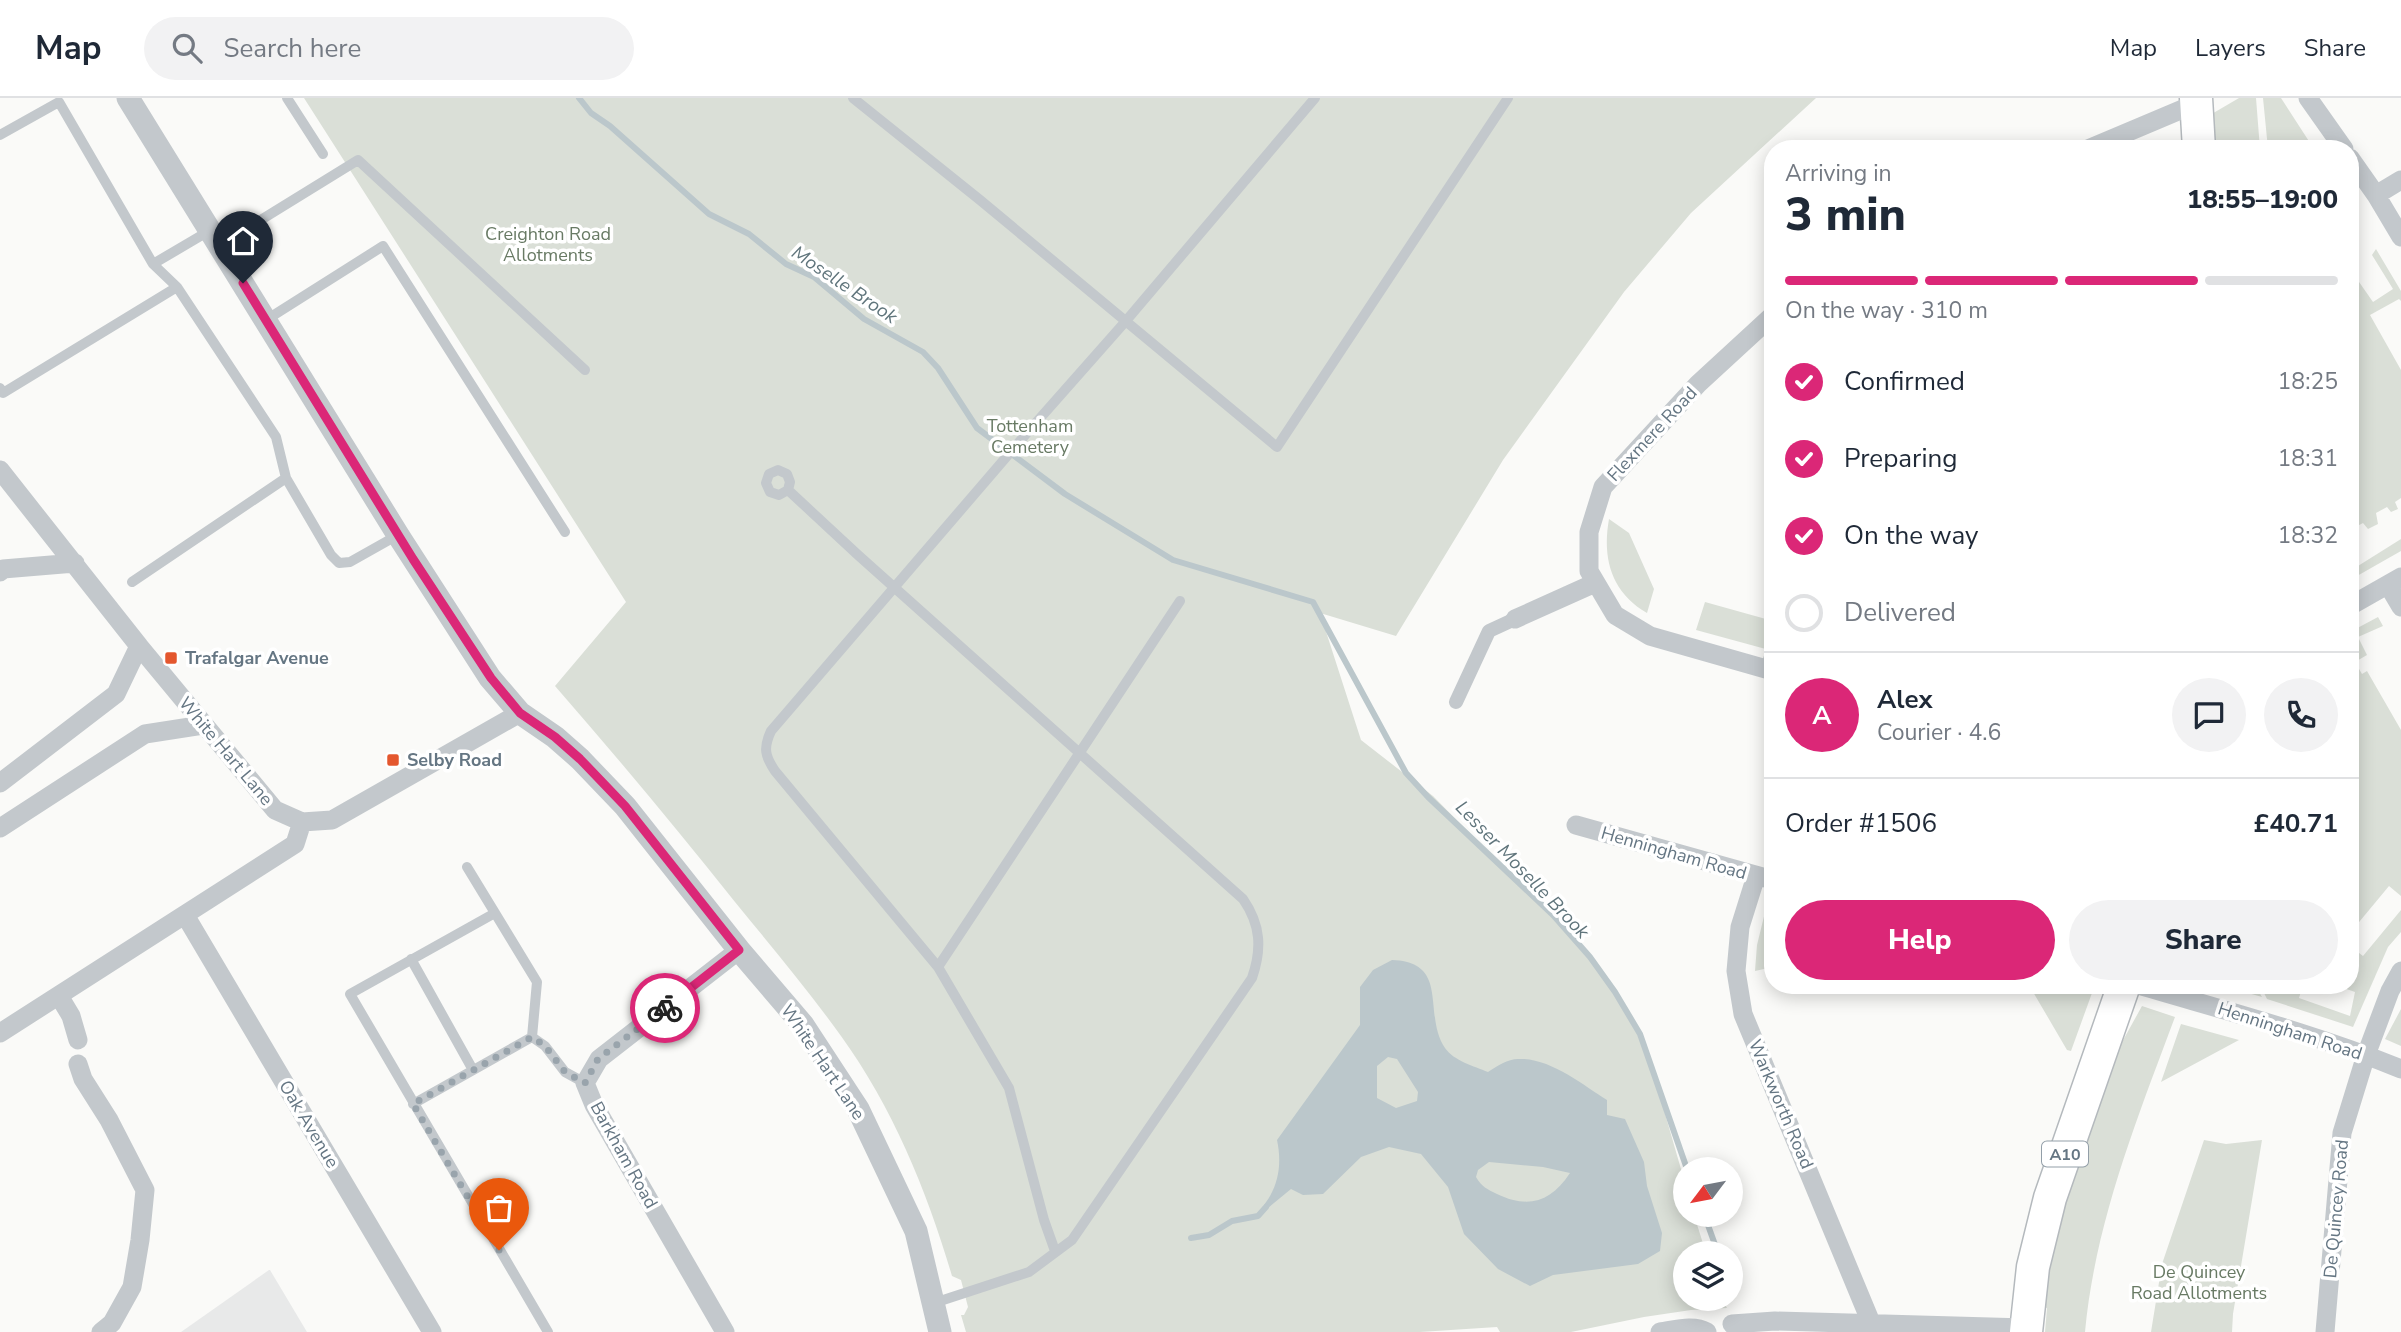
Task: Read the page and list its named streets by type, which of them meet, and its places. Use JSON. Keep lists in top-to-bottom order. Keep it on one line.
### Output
{"streets":{"highway":["A10"],"street":["Flexmere Road","White Hart Lane","Henningham Road","Warkworth Road","Oak Avenue","Barkham Road","De Quincey Road"]},"crossings":[["White Hart Lane","Barkham Road"],["Henningham Road","Warkworth Road"],["Henningham Road","De Quincey Road"]],"water":["Moselle Brook","Lesser Moselle Brook"],"parks":["Creighton Road Allotments","Tottenham Cemetery","De Quincey Road Allotments"],"places":{"transit":["Trafalgar Avenue","Selby Road"]},"north":"bottom left","page":{"header":"Map","search":"Search here","nav":["Map","Layers","Share"],"heading":["3 min","Arriving in","18:55–19:00"],"panel":["Alex","Courier · 4.6","Order #1506","£40.71"],"bar":"On the way · 310 m","list":[["Confirmed","18:25"],["Preparing","18:31"],["On the way","18:32"],"Delivered"],"round":"A","buttons":["Help","Share"]}}
